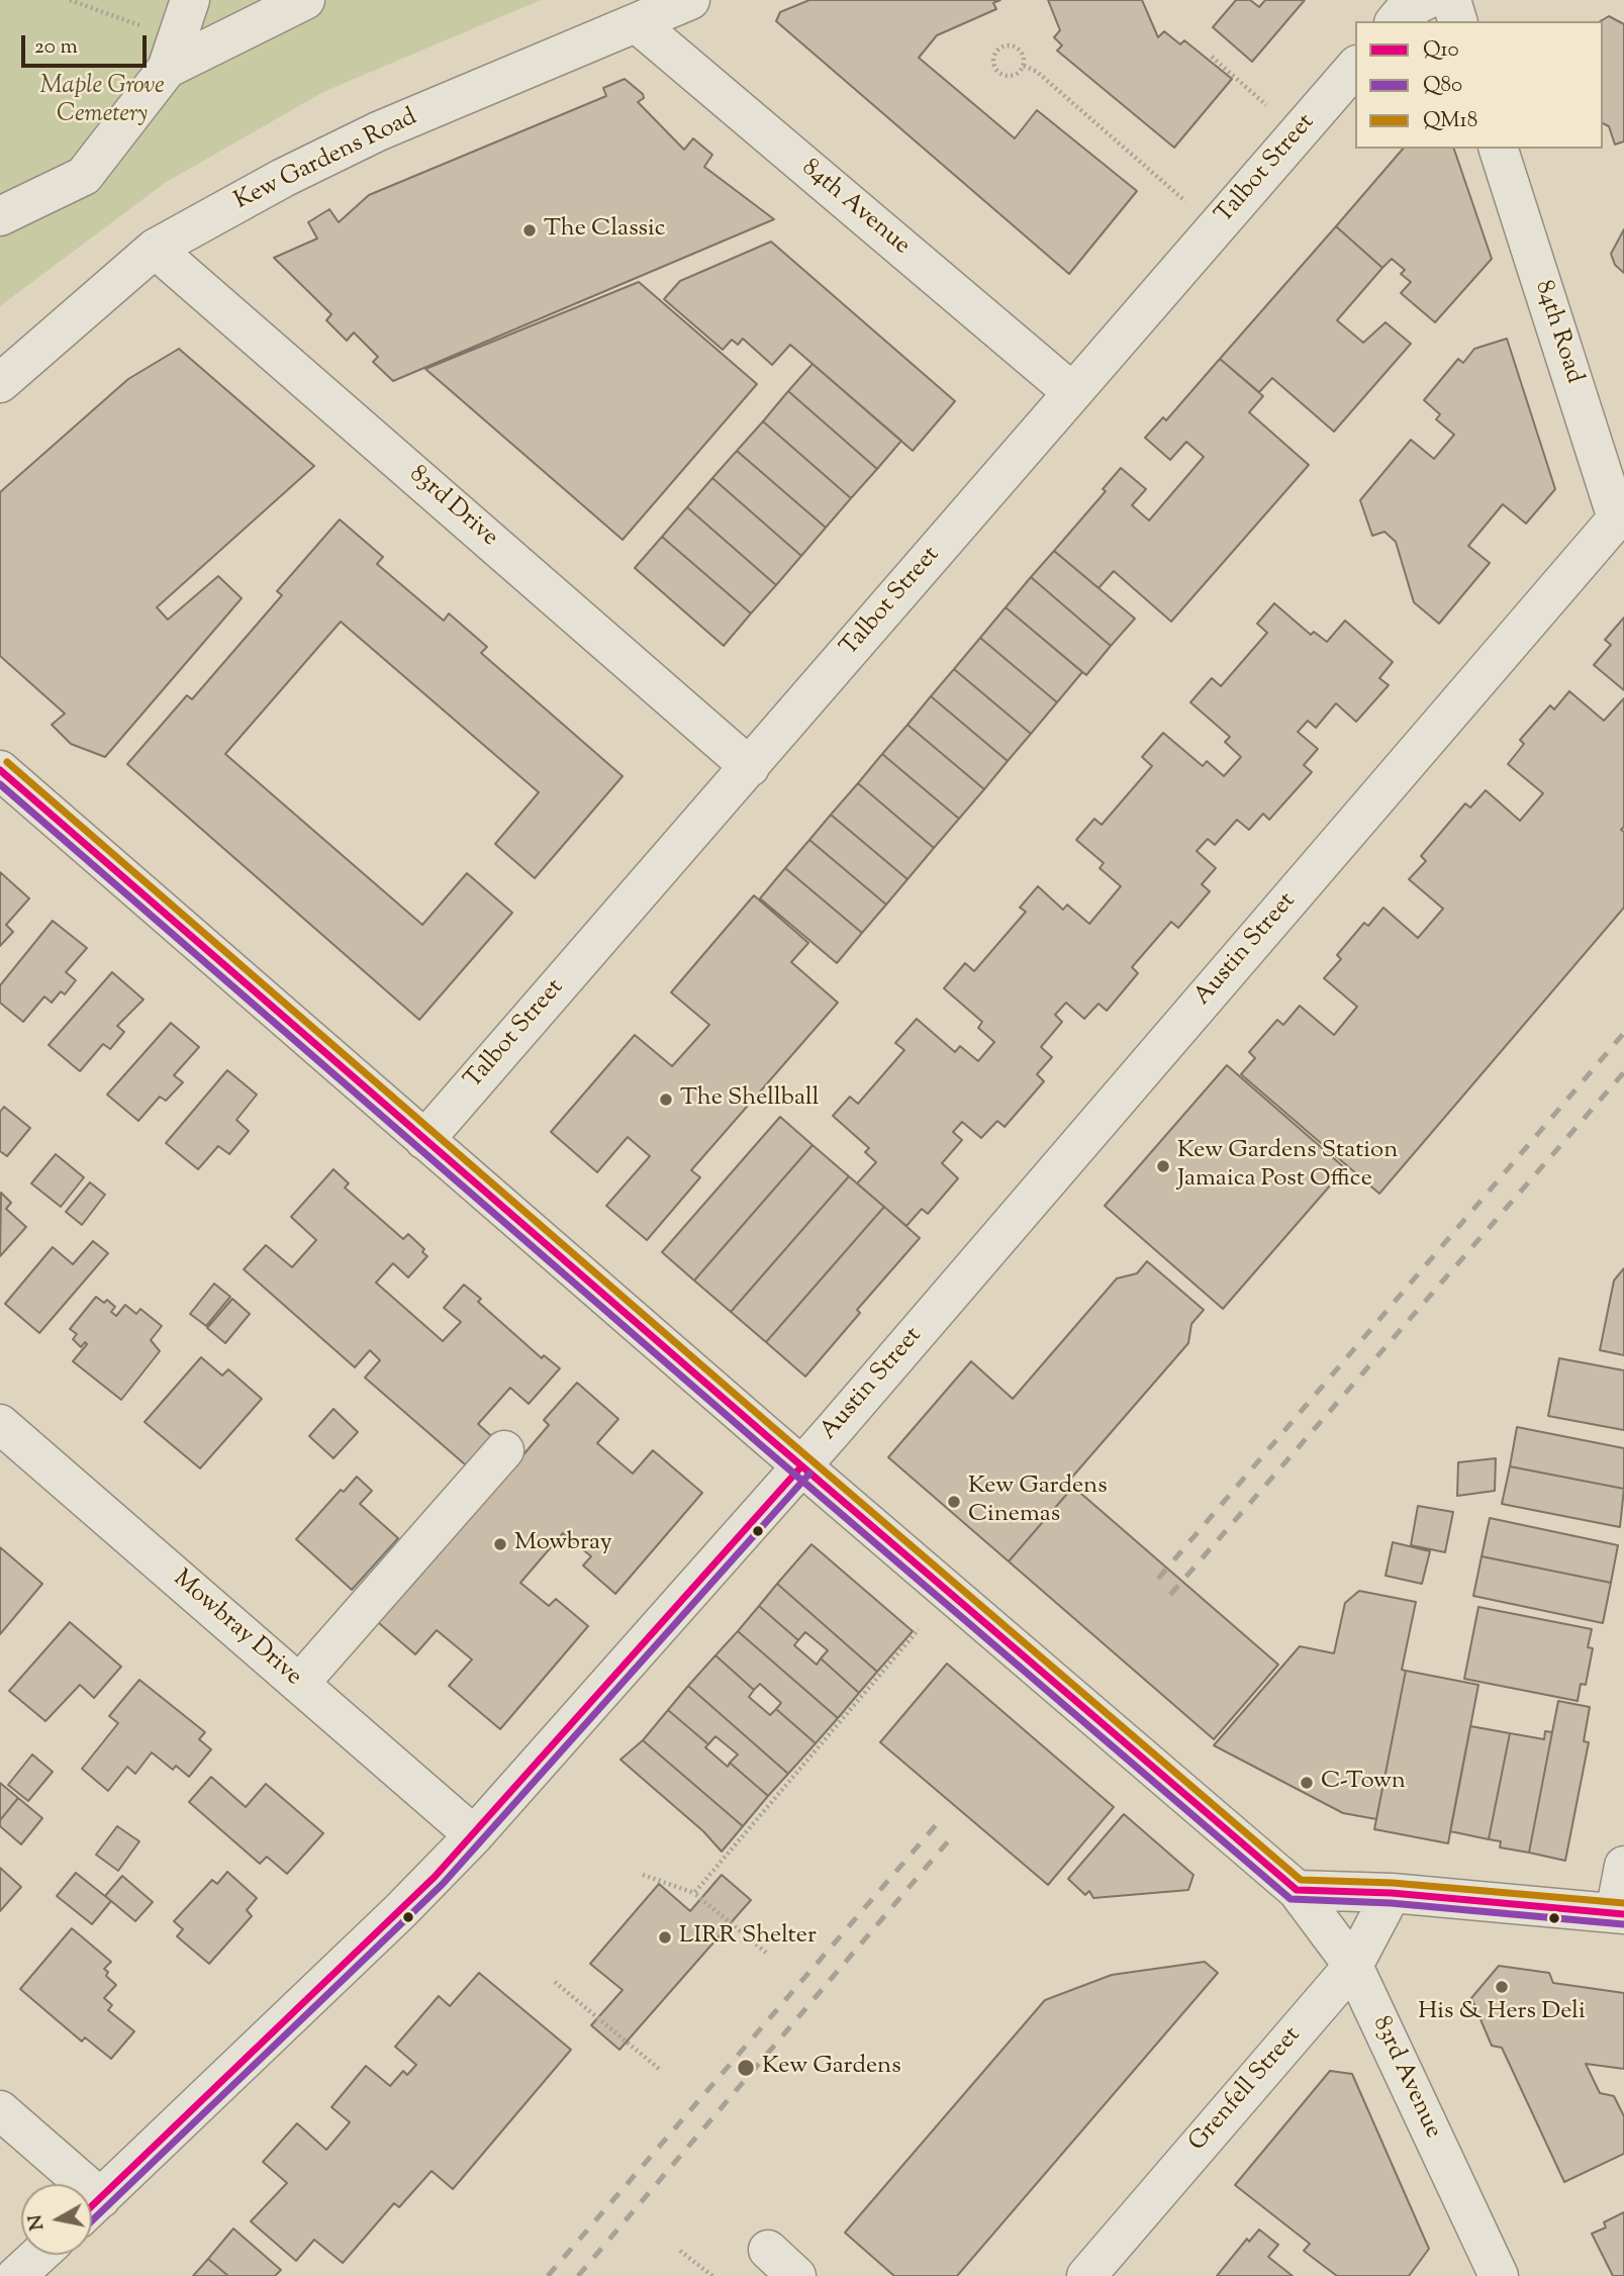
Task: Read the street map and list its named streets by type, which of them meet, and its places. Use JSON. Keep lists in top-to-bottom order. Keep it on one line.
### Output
{"streets":{"street":["Kew Gardens Road","Talbot Street","84th Avenue","84th Road","83rd Drive","Austin Street","Mowbray Drive","83rd Avenue","Grenfell Street"]},"crossings":[["Kew Gardens Road","84th Avenue"],["Kew Gardens Road","83rd Drive"],["Talbot Street","84th Avenue"],["Talbot Street","83rd Drive"],["Talbot Street","83rd Avenue"],["84th Road","Austin Street"],["Austin Street","Mowbray Drive"],["Austin Street","83rd Avenue"],["83rd Avenue","Grenfell Street"]],"parks":["Maple Grove Cemetery"],"places":["The Classic","The Shellball","Kew Gardens Station Jamaica Post Office","Kew Gardens Cinemas","Mowbray","C-Town","LIRR Shelter","His & Hers Deli","Kew Gardens"],"lines":["transit line QM18","transit line Q10","transit line Q80"],"legend":["Q10","Q80","QM18"],"scale_bar":"20 m","north":"left"}
